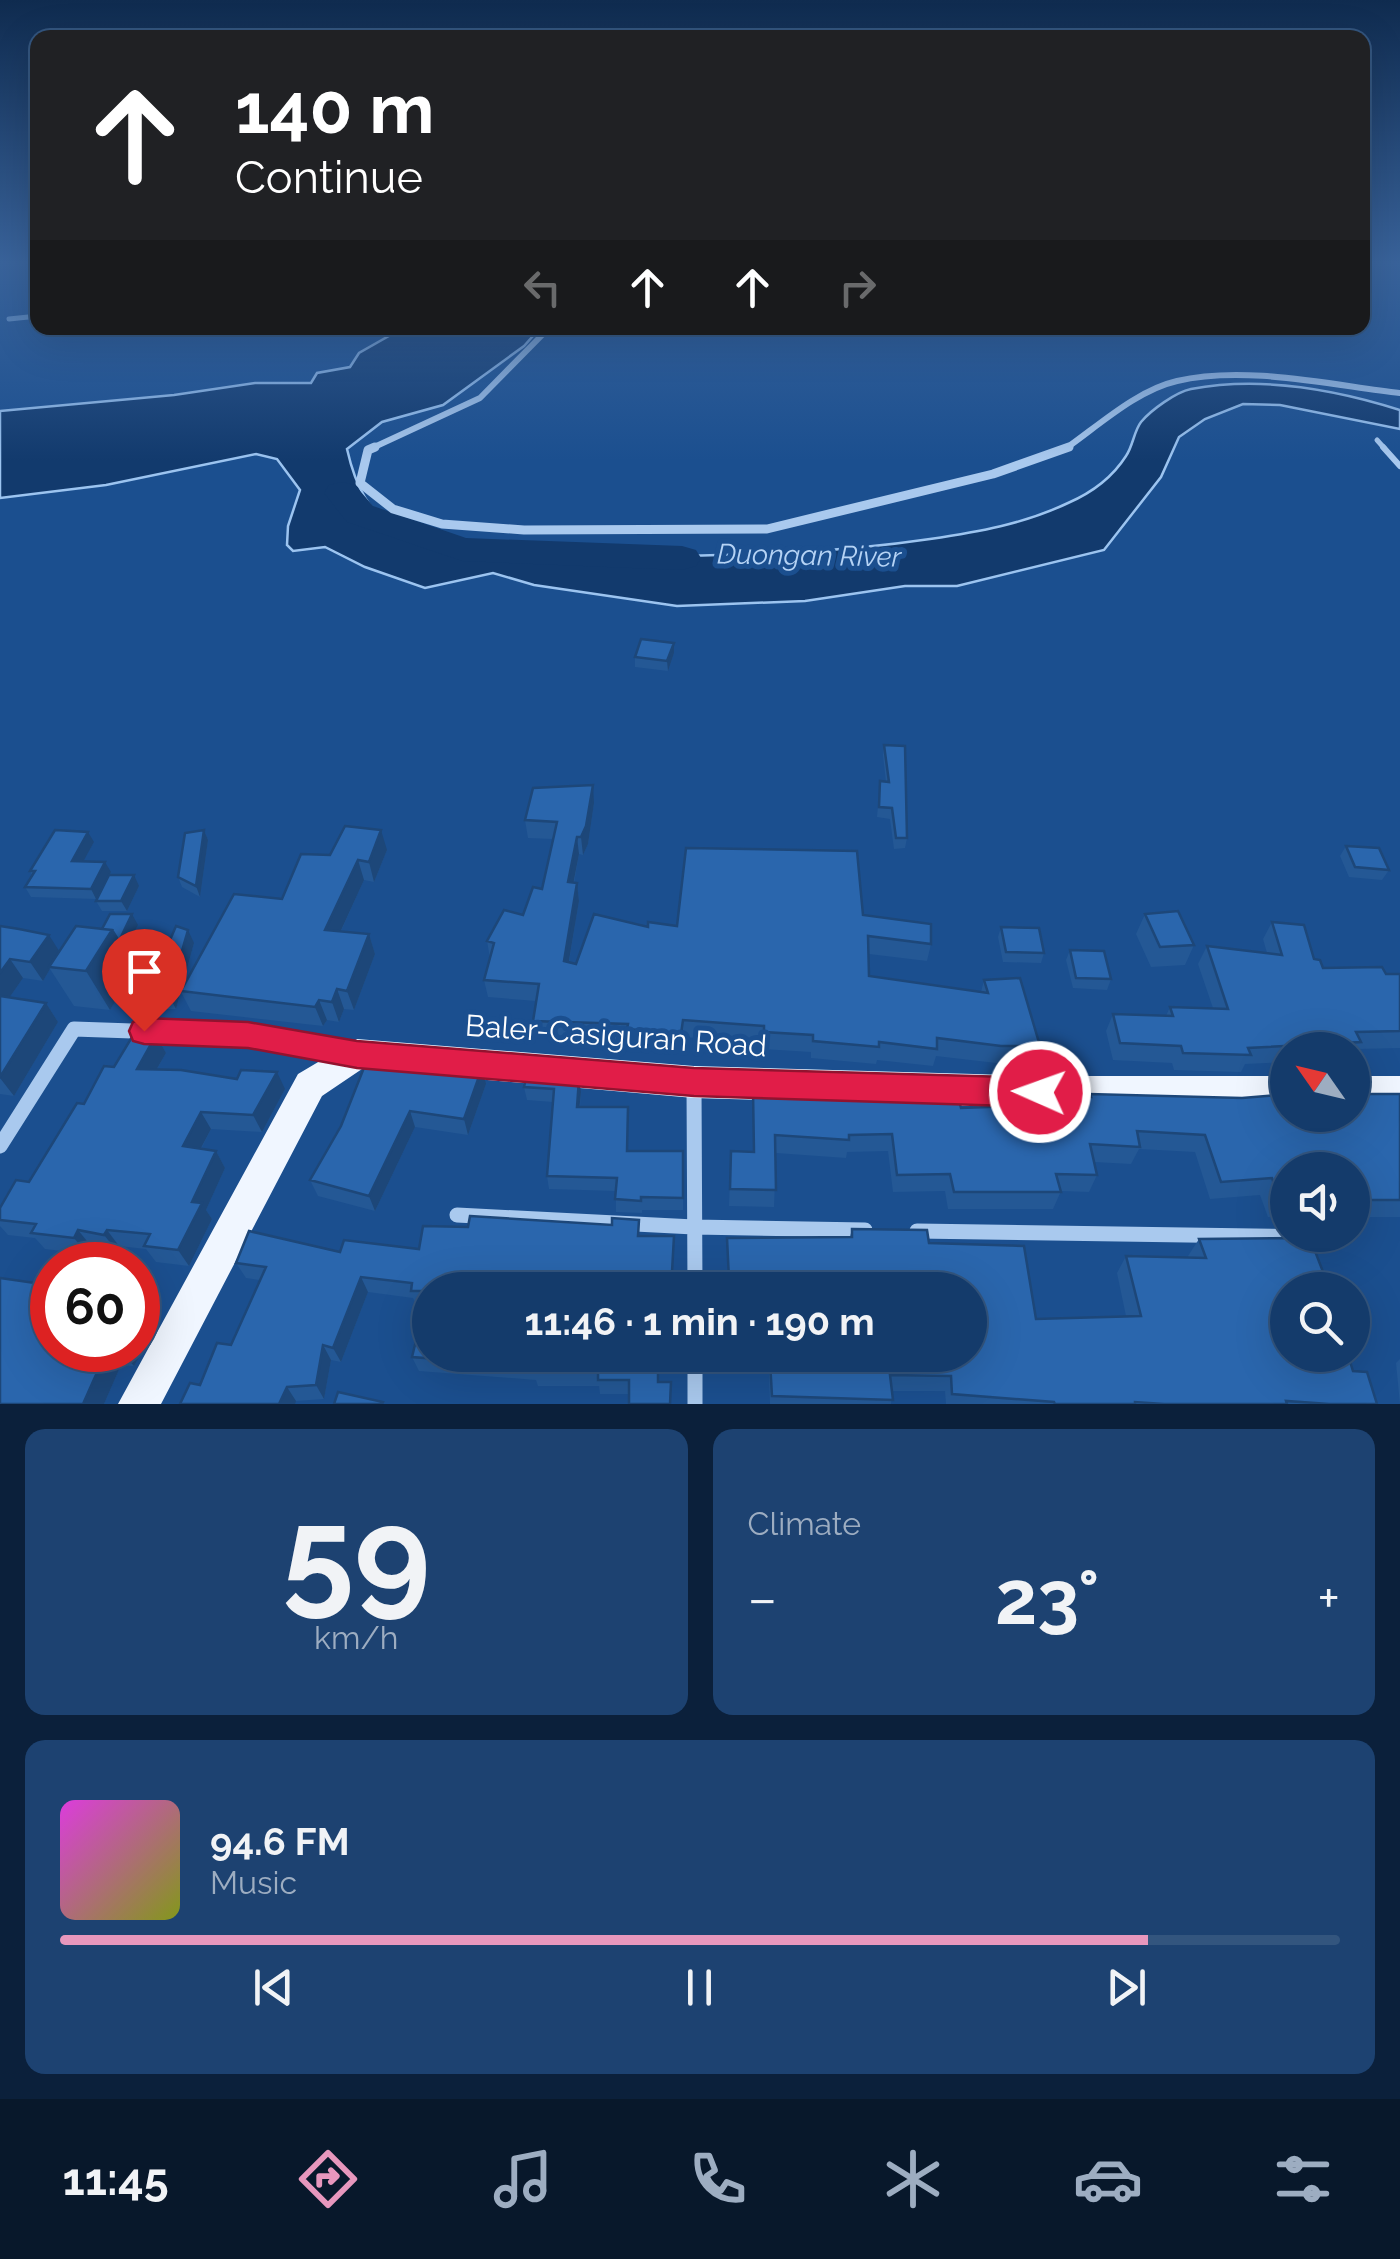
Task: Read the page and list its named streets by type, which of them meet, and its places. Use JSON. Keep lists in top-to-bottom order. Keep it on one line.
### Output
{"streets":{"main road":["Baler-Casiguran Road"]},"water":["Duongan River"],"north":"top left","page":{"turn":["140 m","Continue"],"limit":"60","trip":"11:46 · 1 min · 190 m","tile":[["59","km/h"],"Climate"],"heat":["−","23°","+"],"song":["94.6 FM","Music"],"tabs":"11:45"}}
